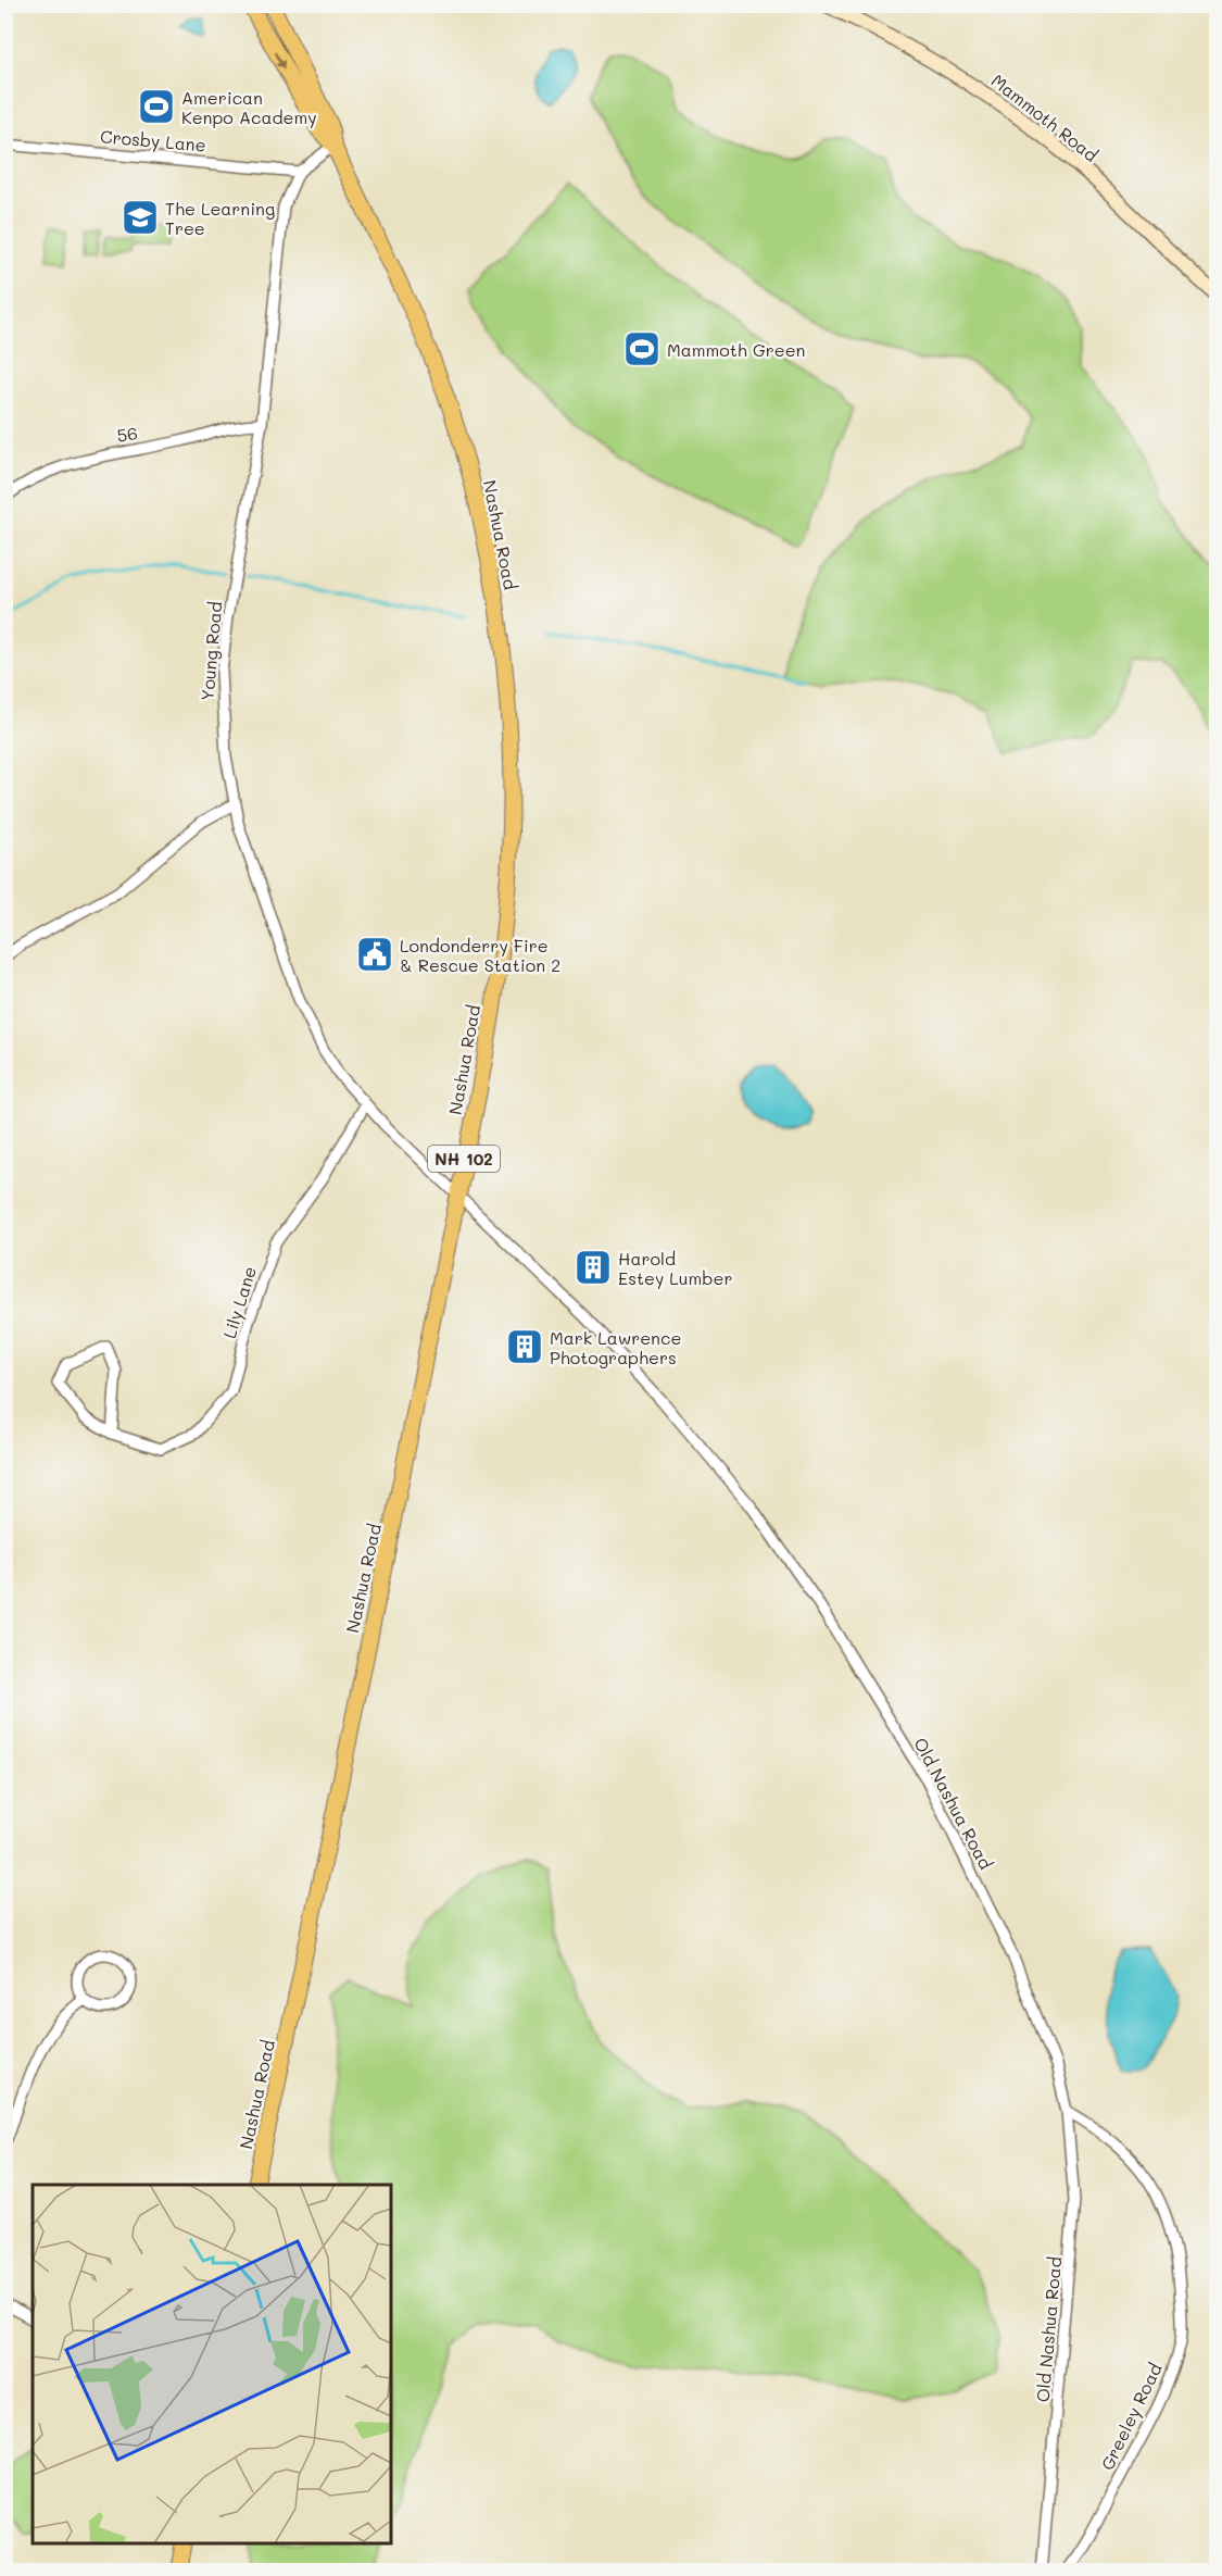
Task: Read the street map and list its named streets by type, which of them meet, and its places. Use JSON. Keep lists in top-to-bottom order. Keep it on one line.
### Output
{"streets":{"main road":["Mammoth Road","Nashua Road","NH 102"],"street":["Crosby Lane","56","Young Road","Lily Lane","Old Nashua Road","Greeley Road"]},"crossings":[["Crosby Lane","Young Road"],["56","Young Road"],["Nashua Road","Young Road"],["Nashua Road","Old Nashua Road"],["Young Road","Lily Lane"],["Young Road","Old Nashua Road"],["Old Nashua Road","Greeley Road"]],"places":{"sports":["American Kenpo Academy","Mammoth Green"],"school or university":["The Learning Tree"],"public building":["Londonderry Fire & Rescue Station 2"],"building":["Harold Estey Lumber","Mark Lawrence Photographers"]}}
